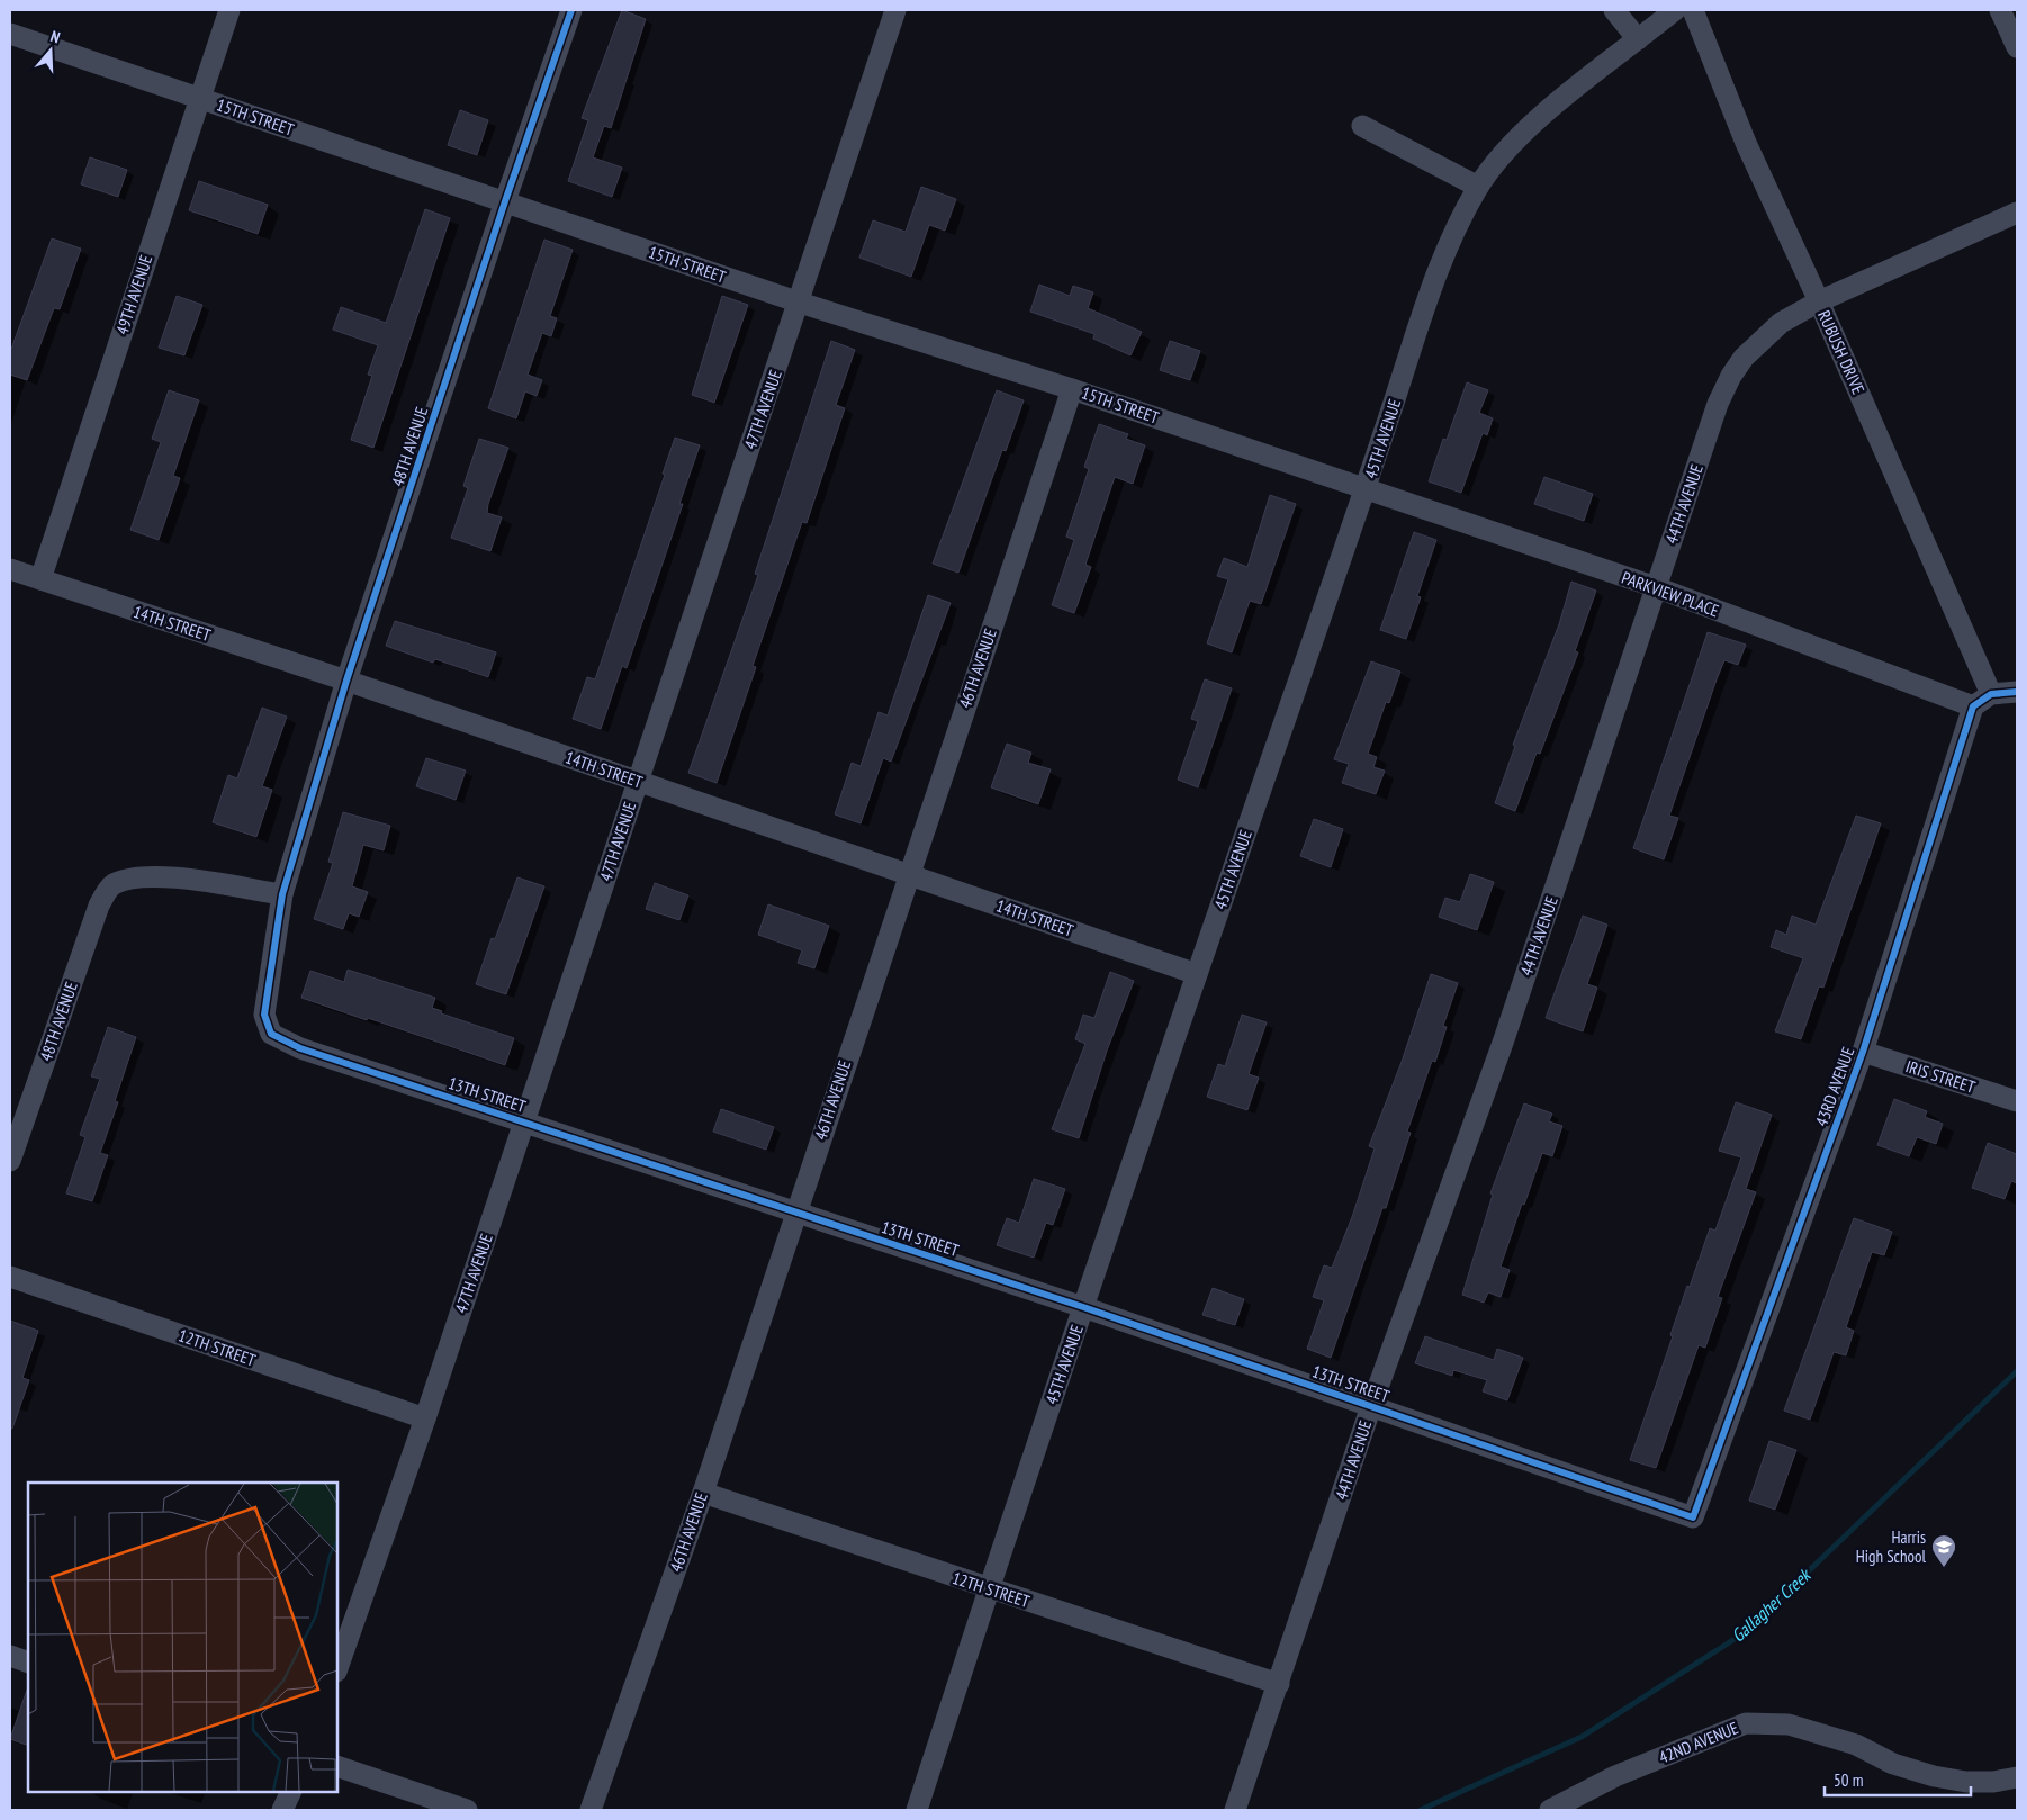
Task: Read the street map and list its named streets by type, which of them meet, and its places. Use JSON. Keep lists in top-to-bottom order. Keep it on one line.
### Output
{"streets":{"street":["15TH STREET","49TH AVENUE","RUBUSH DRIVE","47TH AVENUE","45TH AVENUE","48TH AVENUE","44TH AVENUE","PARKVIEW PLACE","14TH STREET","46TH AVENUE","IRIS STREET","43RD AVENUE","13TH STREET","12TH STREET","42ND AVENUE"]},"crossings":[["15TH STREET","49TH AVENUE"],["15TH STREET","47TH AVENUE"],["15TH STREET","45TH AVENUE"],["15TH STREET","48TH AVENUE"],["15TH STREET","PARKVIEW PLACE"],["15TH STREET","46TH AVENUE"],["49TH AVENUE","14TH STREET"],["RUBUSH DRIVE","44TH AVENUE"],["47TH AVENUE","14TH STREET"],["47TH AVENUE","13TH STREET"],["47TH AVENUE","12TH STREET"],["45TH AVENUE","PARKVIEW PLACE"],["45TH AVENUE","14TH STREET"],["45TH AVENUE","13TH STREET"],["45TH AVENUE","12TH STREET"],["48TH AVENUE","14TH STREET"],["48TH AVENUE","13TH STREET"],["44TH AVENUE","PARKVIEW PLACE"],["44TH AVENUE","13TH STREET"],["44TH AVENUE","12TH STREET"],["PARKVIEW PLACE","43RD AVENUE"],["14TH STREET","46TH AVENUE"],["46TH AVENUE","13TH STREET"],["46TH AVENUE","12TH STREET"],["IRIS STREET","43RD AVENUE"],["43RD AVENUE","13TH STREET"]],"water":["Gallagher Creek"],"places":{"school or university":["Harris High School"]},"scale_bar":"50 m","north":"top"}
